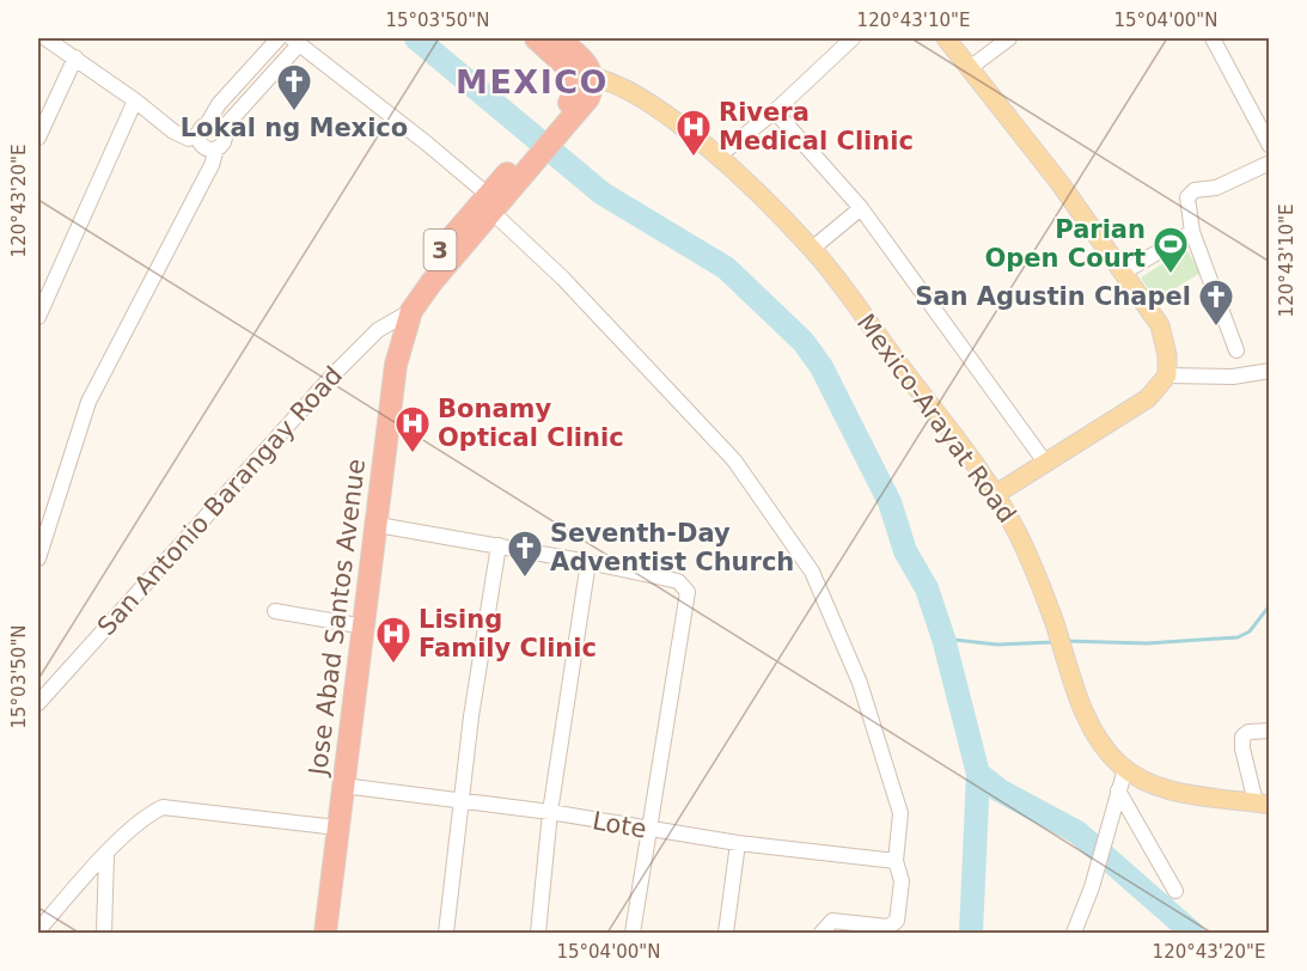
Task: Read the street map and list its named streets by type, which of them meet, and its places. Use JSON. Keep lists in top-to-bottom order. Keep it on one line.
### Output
{"streets":{"highway":["3","Jose Abad Santos Avenue"],"main road":["Mexico-Arayat Road"],"street":["San Antonio Barangay Road","Lote"]},"crossings":[["Mexico-Arayat Road","Jose Abad Santos Avenue"],["San Antonio Barangay Road","Jose Abad Santos Avenue"],["Jose Abad Santos Avenue","Lote"]],"districts":["MEXICO"],"places":{"church":["Lokal ng Mexico","San Agustin Chapel","Seventh-Day Adventist Church"],"hospital":["Rivera Medical Clinic","Bonamy Optical Clinic","Lising Family Clinic"],"sports":["Parian Open Court"]},"coordinates":["15°03'50\"N","120°43'10\"E","15°04'00\"N","120°43'20\"E"]}
